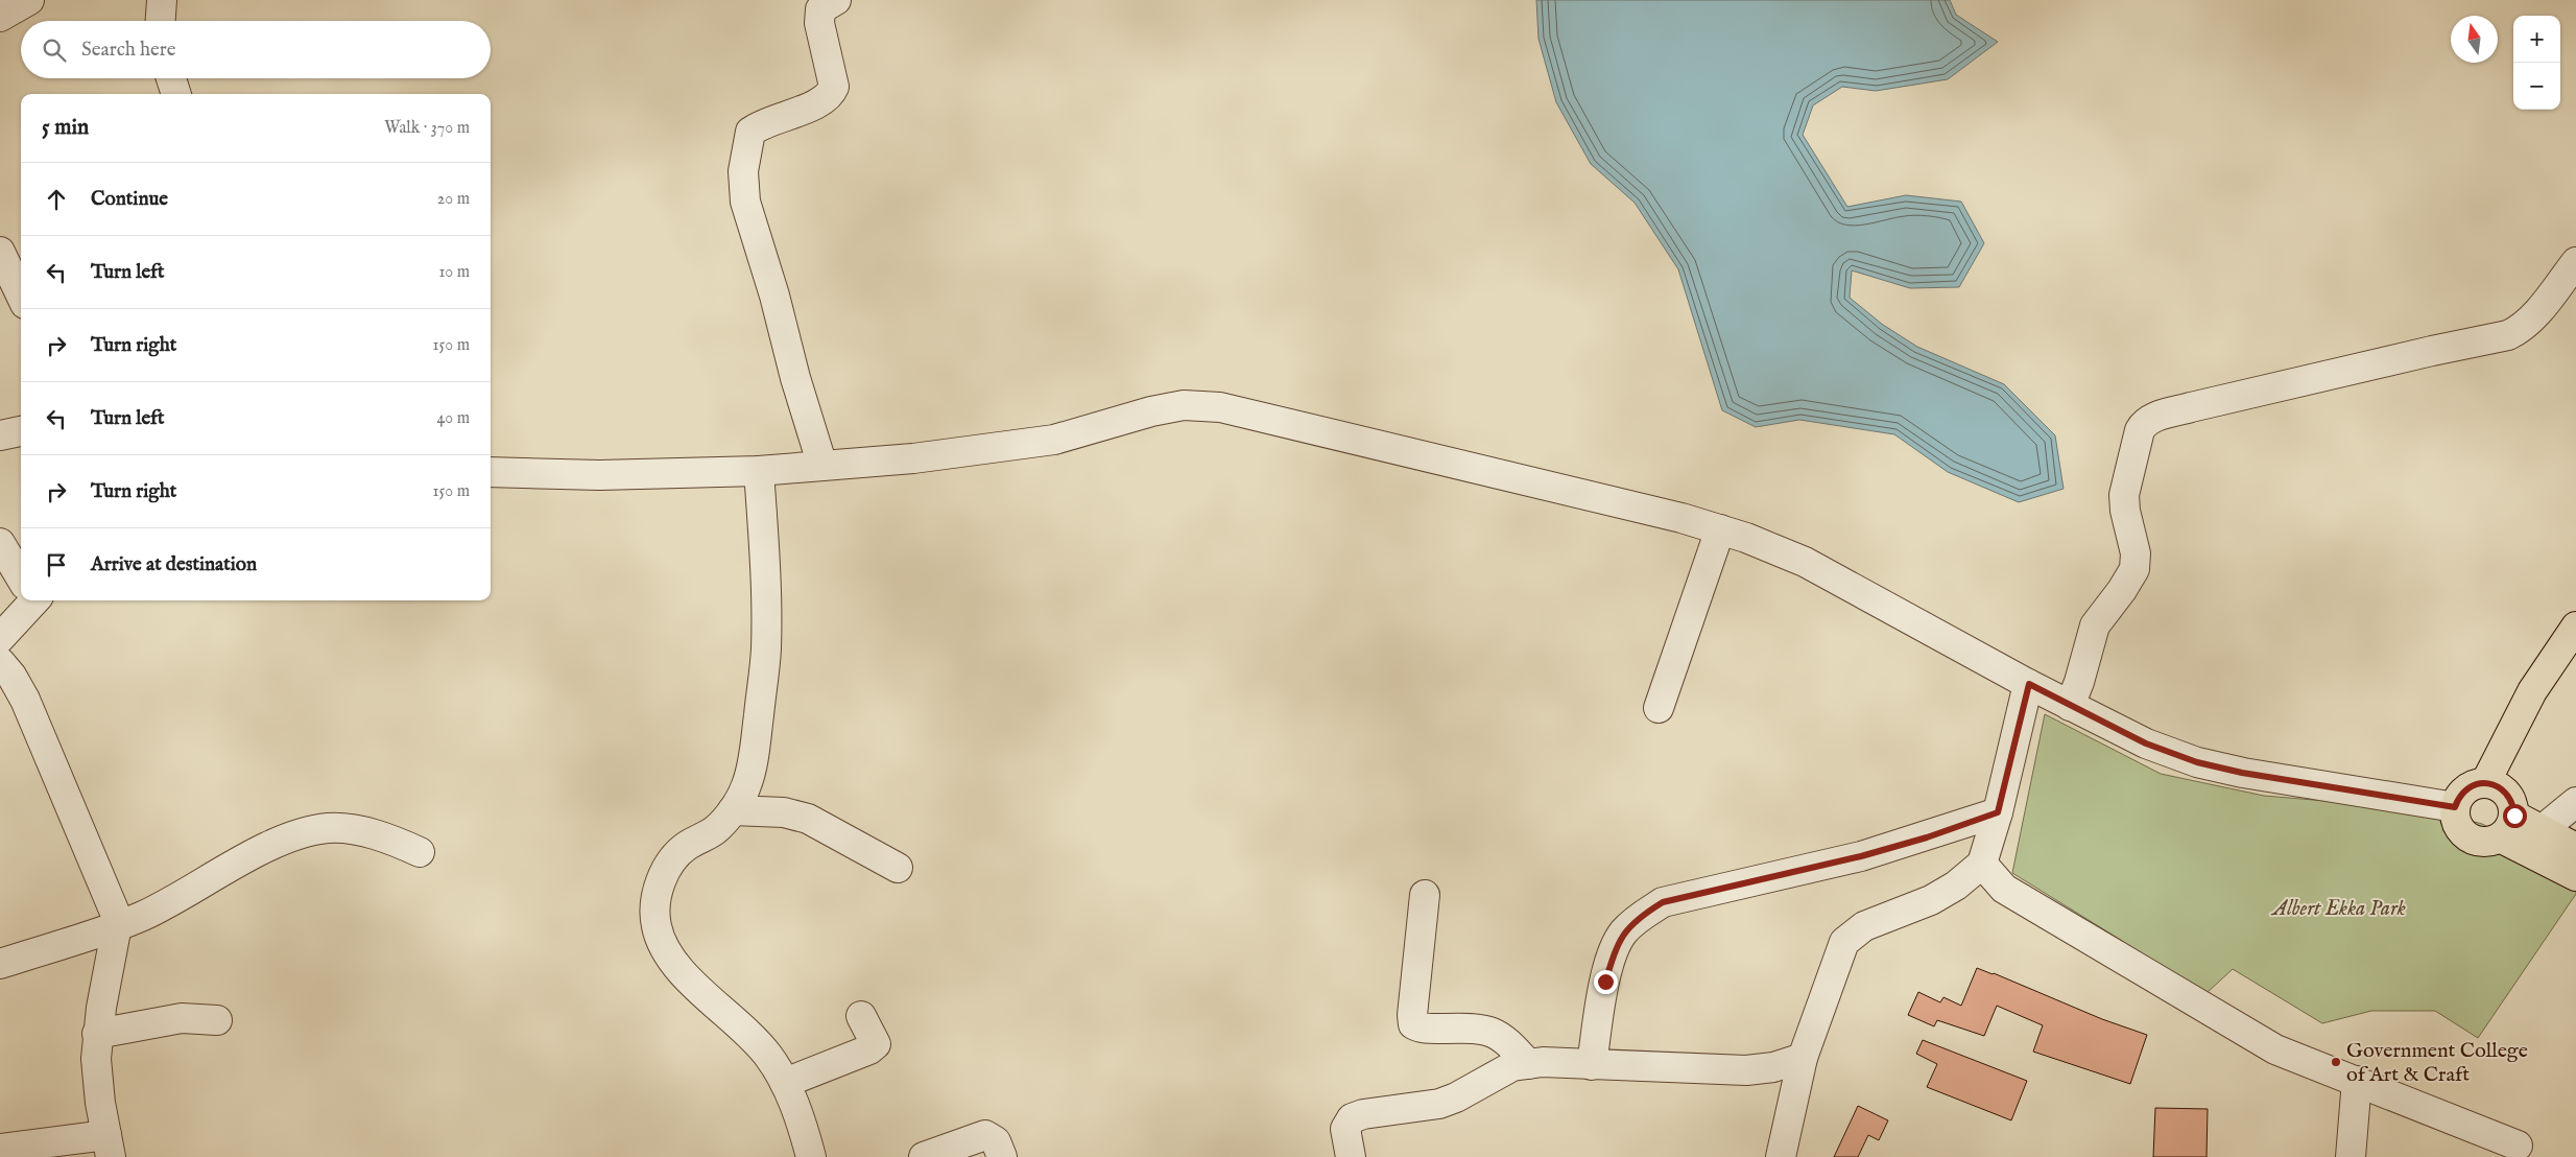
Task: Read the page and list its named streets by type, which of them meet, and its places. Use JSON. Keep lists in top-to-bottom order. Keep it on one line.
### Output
{"parks":["Albert Ekka Park"],"places":["Government College of Art & Craft"],"north":"top","page":{"map_buttons":["+","−"],"search":"Search here","heading":["5 min","Walk · 370 m"],"list":[["Continue","20 m"],["Turn left","10 m"],["Turn right","150 m"],["Turn left","40 m"],["Turn right","150 m"],"Arrive at destination"]}}
